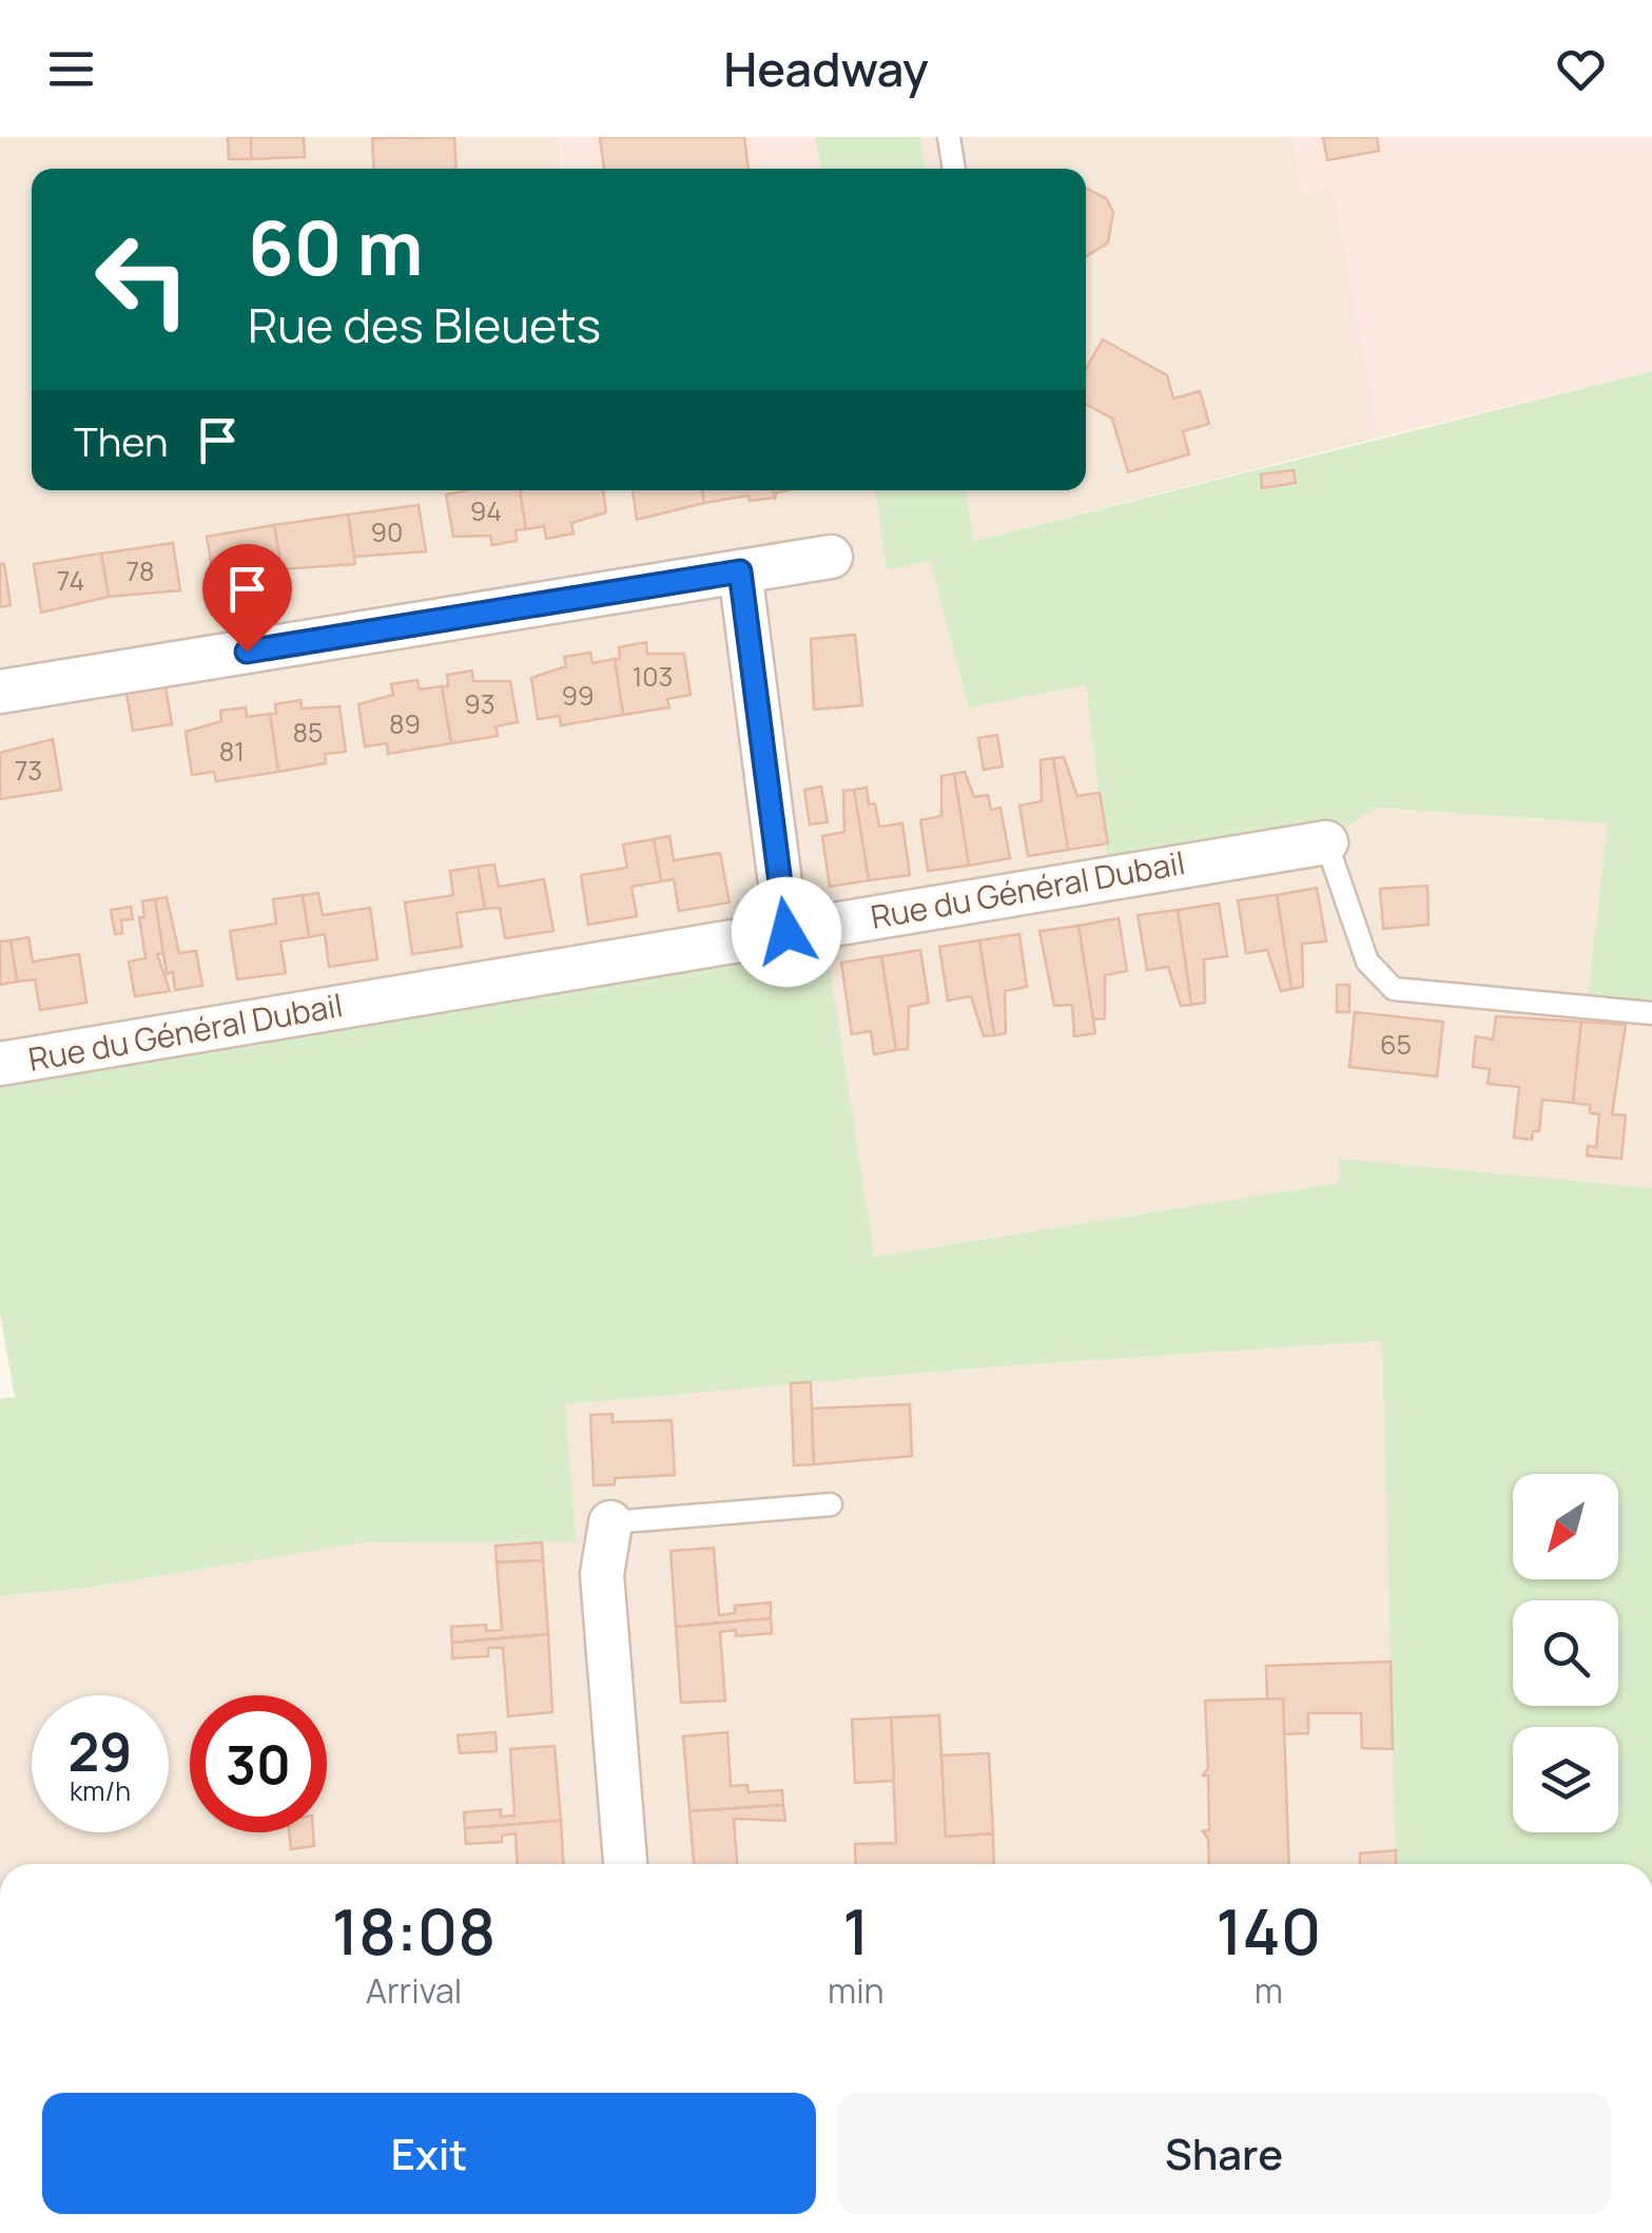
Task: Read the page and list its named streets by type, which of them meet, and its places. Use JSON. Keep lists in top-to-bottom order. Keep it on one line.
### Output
{"streets":{"street":["Rue du Général Dubail"]},"house_numbers":["94","90","78","74","103","99","93","89","85","81","73","65"],"north":"bottom left","page":{"header":"Headway","turn":["60 m","Rue des Bleuets"],"then":"Then","speed":"29 km/h","limit":"30","eta":["18:08","Arrival","1","min","140","m"],"buttons":["Exit","Share"]}}
